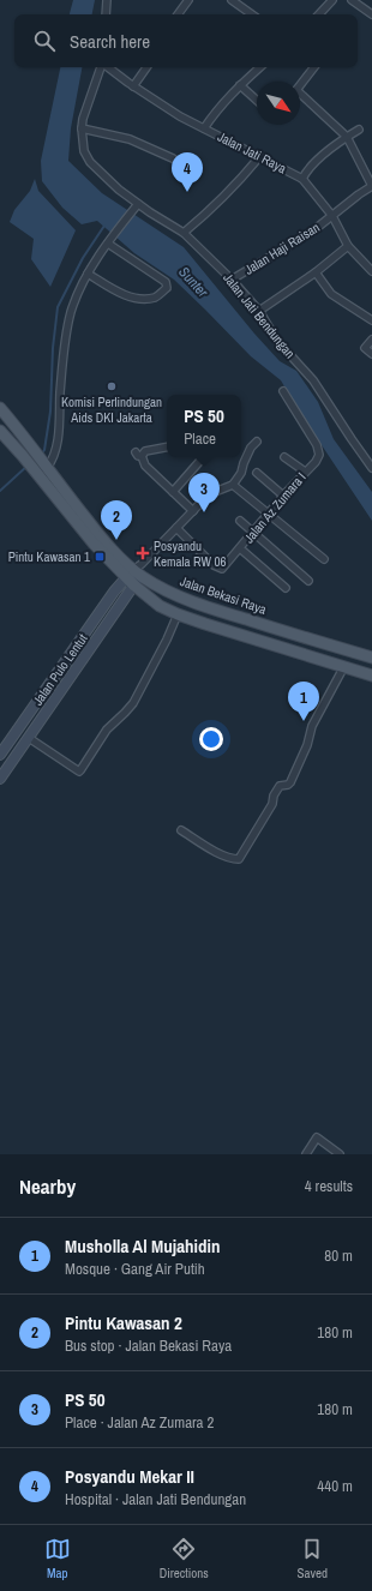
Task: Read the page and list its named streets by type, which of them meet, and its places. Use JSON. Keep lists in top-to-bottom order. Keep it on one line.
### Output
{"streets":{"main road":["Jalan Bekasi Raya"],"street":["Jalan Jati Raya","Jalan Haji Raisan","Jalan Jati Bendungan","Jalan Az Zumara I","Jalan Pulo Lentut"]},"crossings":[["Jalan Jati Raya","Jalan Haji Raisan"],["Jalan Haji Raisan","Jalan Jati Bendungan"],["Jalan Bekasi Raya","Jalan Pulo Lentut"]],"water":["Sunter"],"places":{"other":["Komisi Perlindungan Aids DKI Jakarta"],"health":["Posyandu Kemala RW 06"],"transit":["Pintu Kawasan 1"]},"north":"bottom right","page":{"search":"Search here","pins":["4","3","2","1"],"popup":["PS 50","Place"],"heading":["Nearby","4 results"],"list":[{"mark":"1","name":"Musholla Al Mujahidin","note":"Mosque · Gang Air Putih","value":"80 m"},{"mark":"2","name":"Pintu Kawasan 2","note":"Bus stop · Jalan Bekasi Raya","value":"180 m"},{"mark":"3","name":"PS 50","note":"Place · Jalan Az Zumara 2","value":"180 m"},{"mark":"4","name":"Posyandu Mekar II","note":"Hospital · Jalan Jati Bendungan","value":"440 m"}],"nav":["Map","Directions","Saved"]}}
